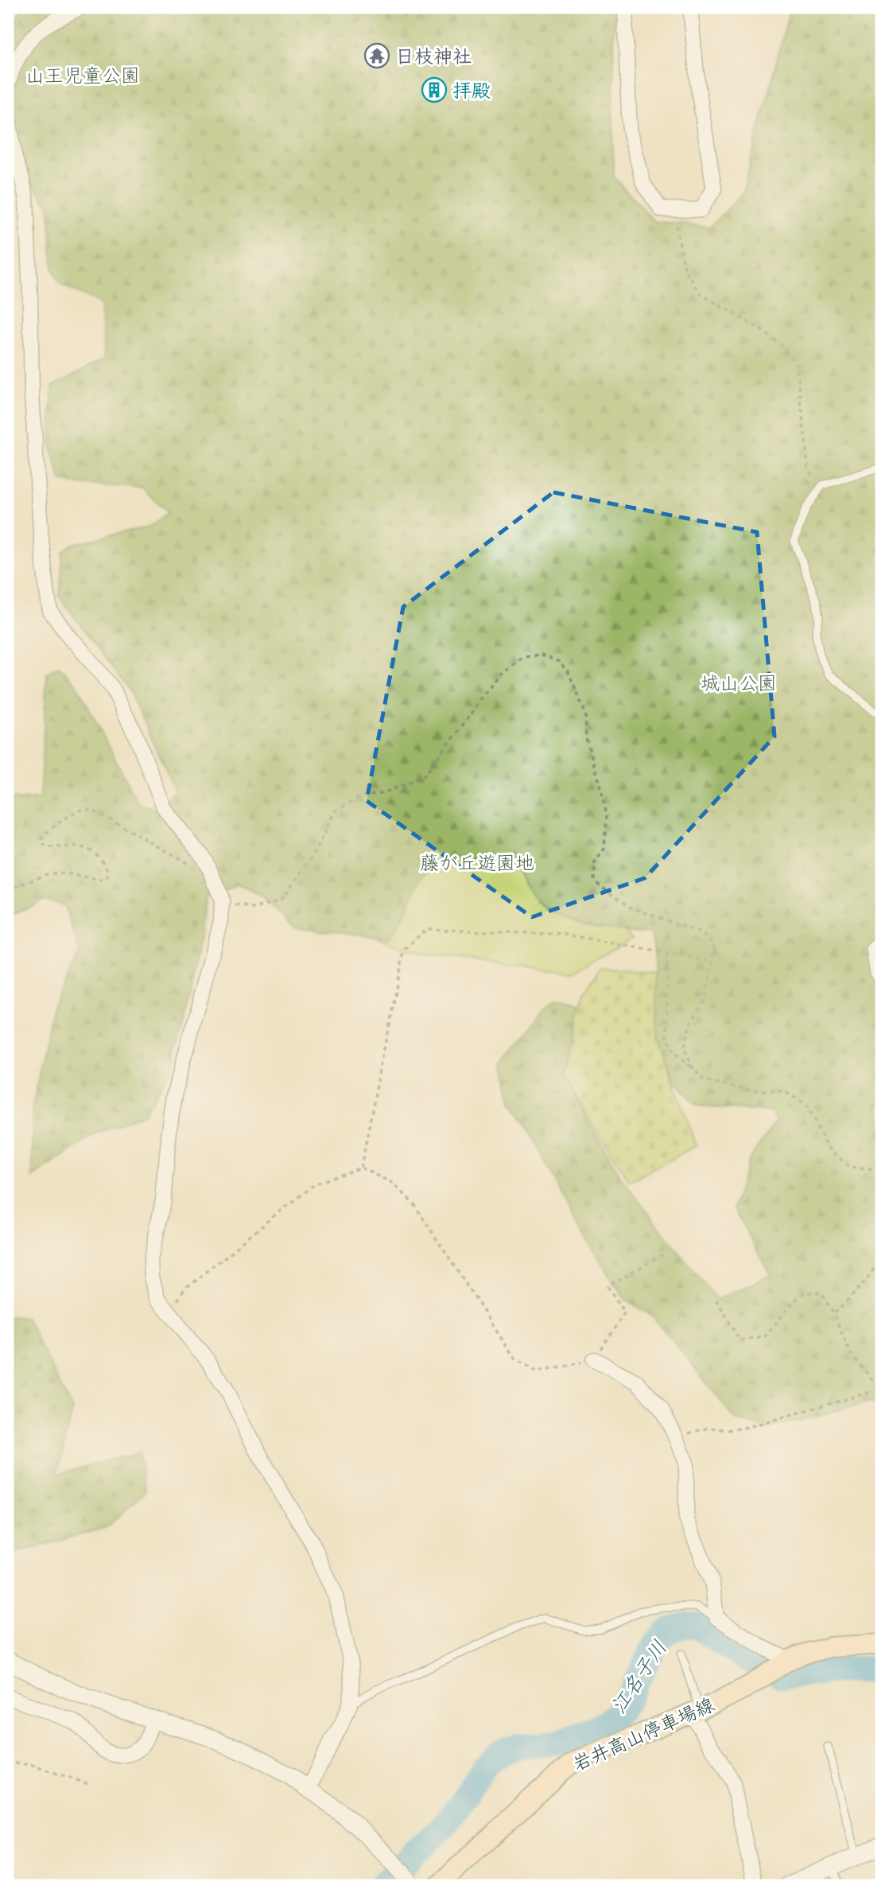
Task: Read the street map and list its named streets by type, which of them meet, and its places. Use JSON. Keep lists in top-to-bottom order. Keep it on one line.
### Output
{"streets":{"main road":["岩井高山停車場線"]},"water":["江名子川"],"parks":["山王児童公園","城山公園","藤が丘遊園地"],"places":{"temple":["日枝神社"],"building":["拝殿"]}}
